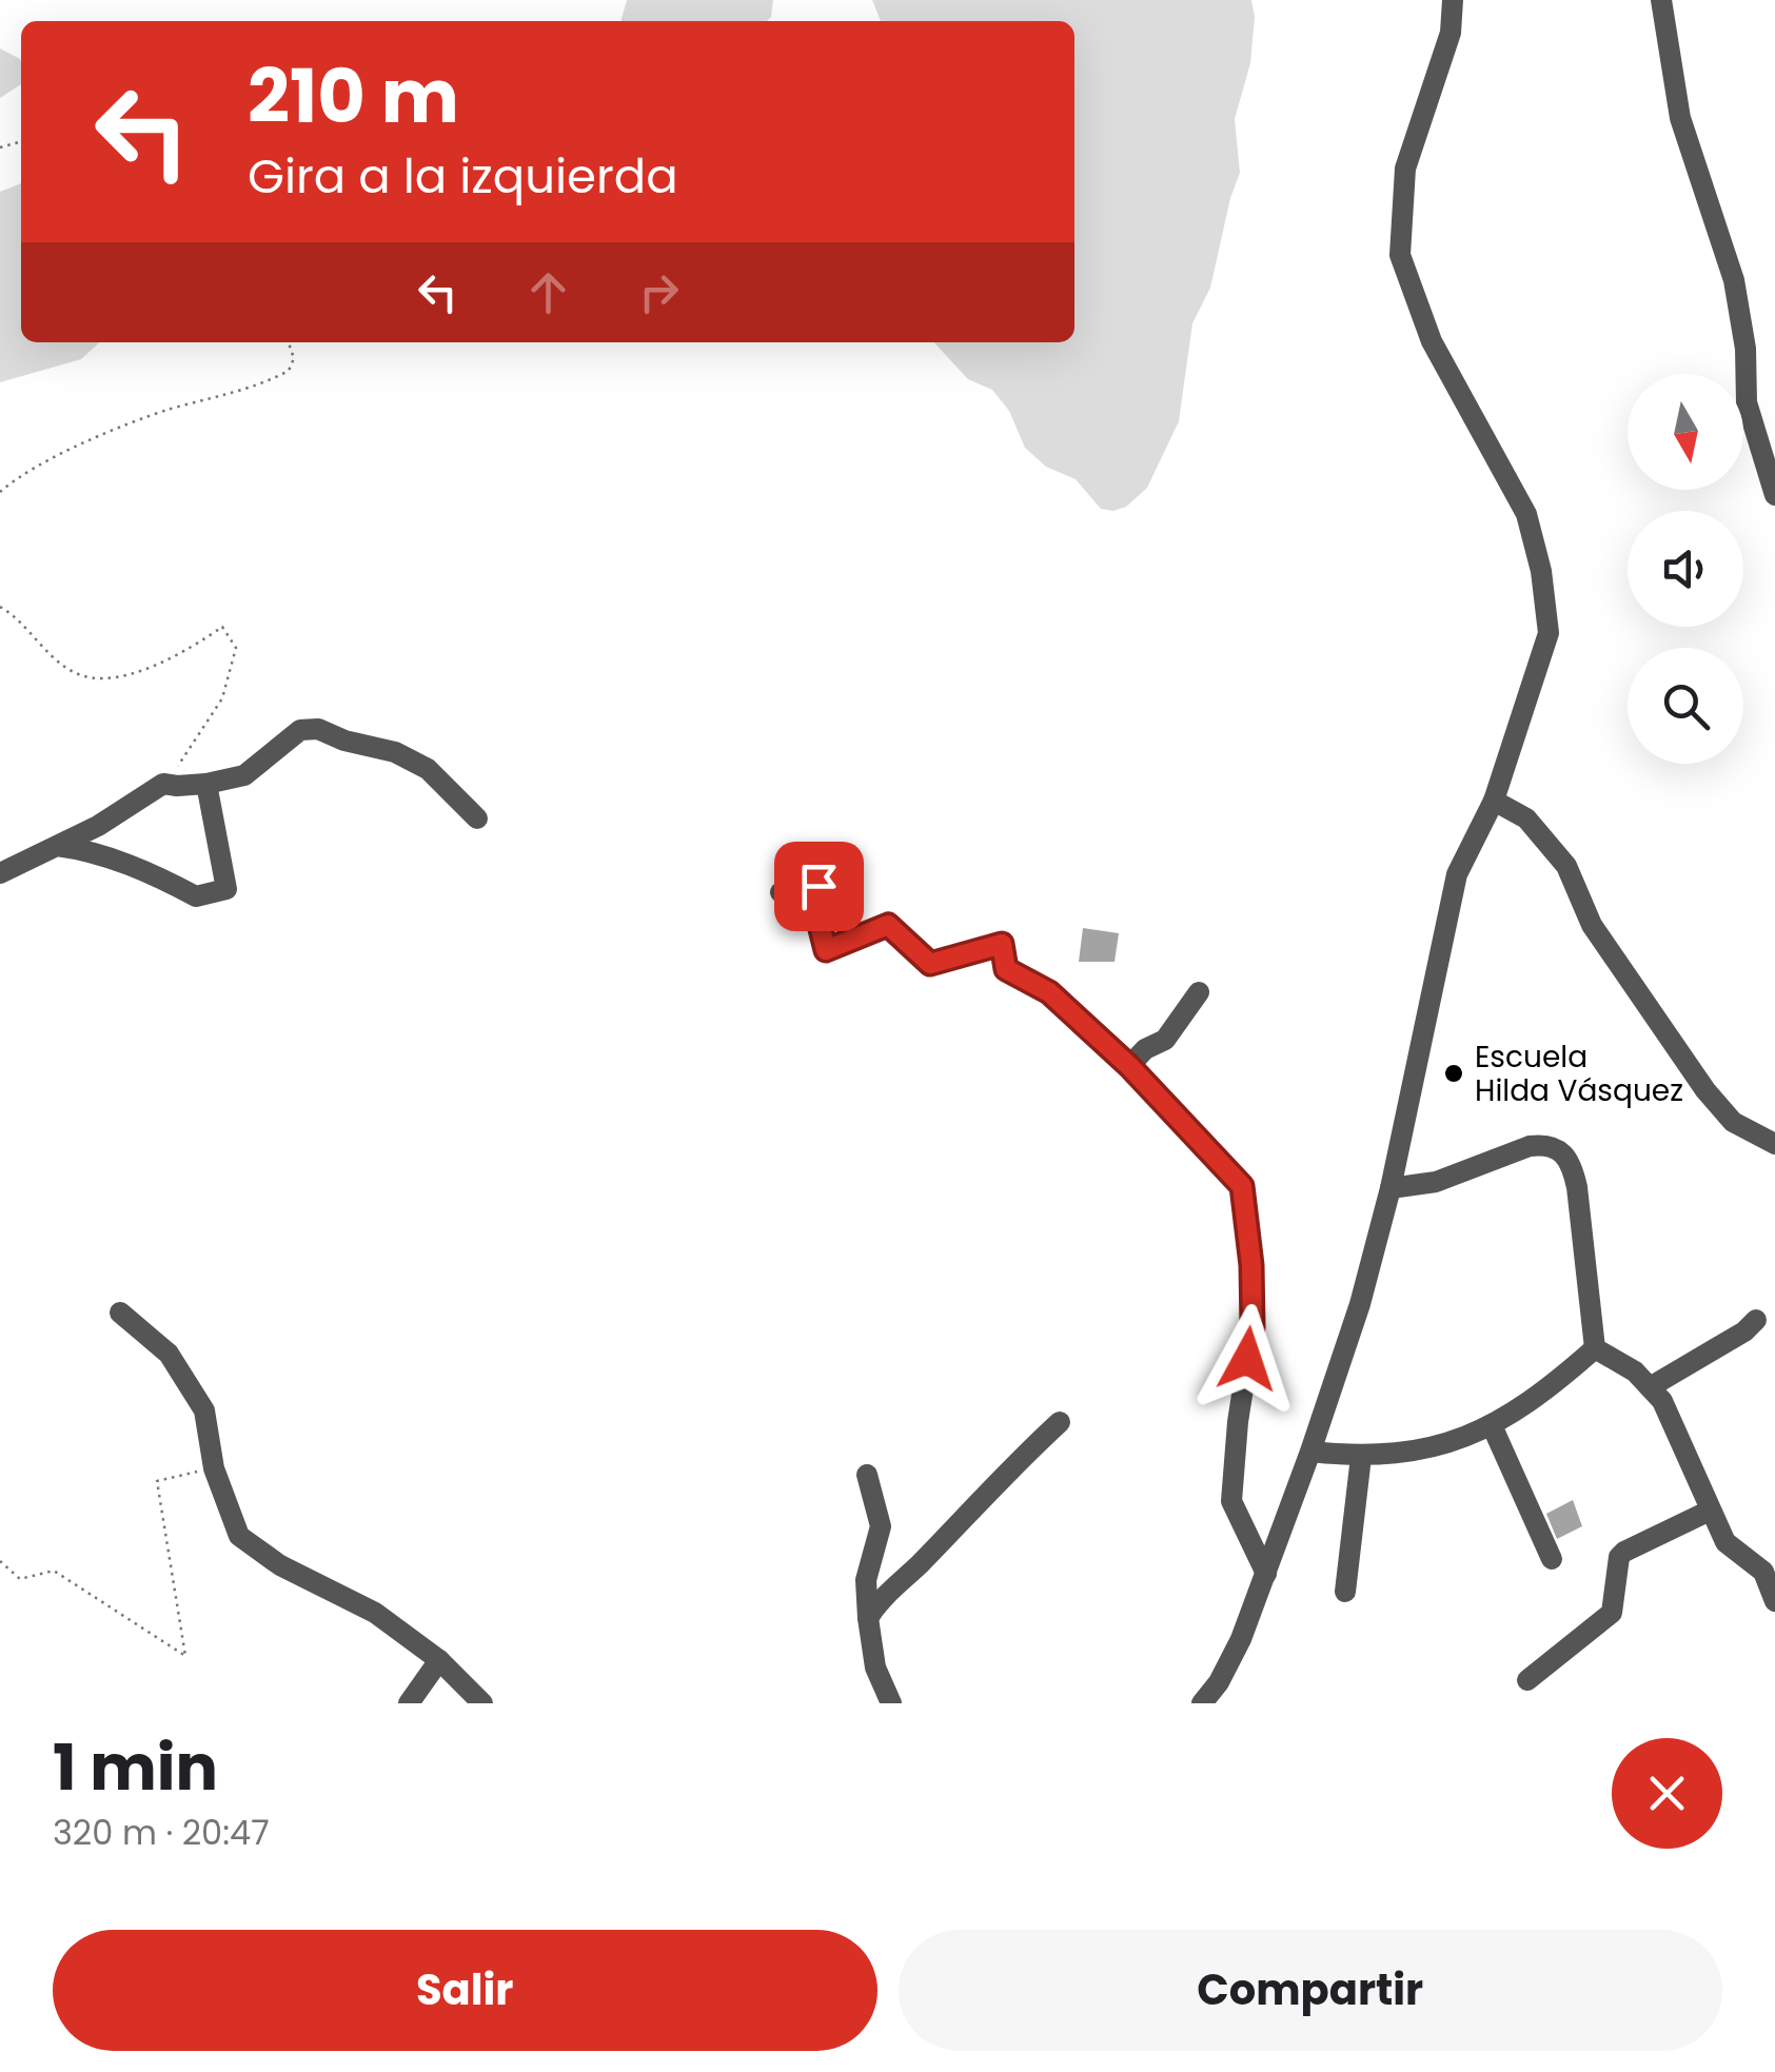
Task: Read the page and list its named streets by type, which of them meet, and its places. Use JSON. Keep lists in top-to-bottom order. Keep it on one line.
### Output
{"places":["Escuela Hilda Vásquez"],"north":"bottom","page":{"turn":["210 m","Gira a la izquierda"],"heading":["1 min","320 m · 20:47"],"buttons":["Salir","Compartir"]}}
